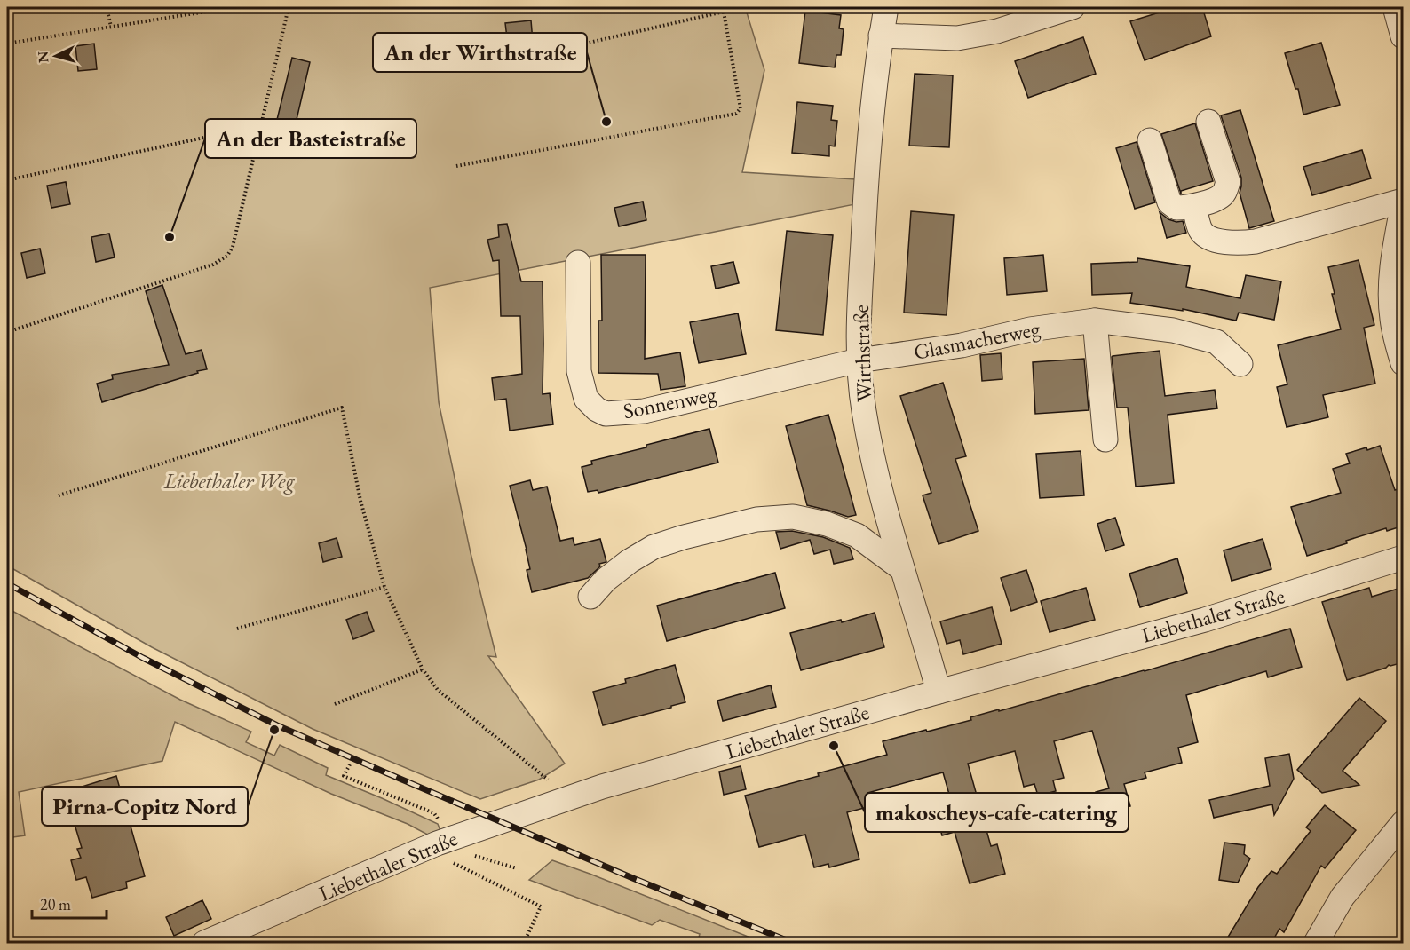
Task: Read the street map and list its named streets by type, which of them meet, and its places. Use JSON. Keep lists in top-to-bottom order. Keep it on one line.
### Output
{"streets":{"street":["Glasmacherweg","Wirthstraße","Sonnenweg","Liebethaler Straße"]},"crossings":[["Glasmacherweg","Wirthstraße"],["Glasmacherweg","Sonnenweg"],["Wirthstraße","Sonnenweg"],["Wirthstraße","Liebethaler Straße"]],"parks":["Liebethaler Weg"],"places":["An der Wirthstraße","An der Basteistraße","Pirna-Copitz Nord","makoscheys-cafe-catering"],"scale_bar":"20 m","north":"left"}
